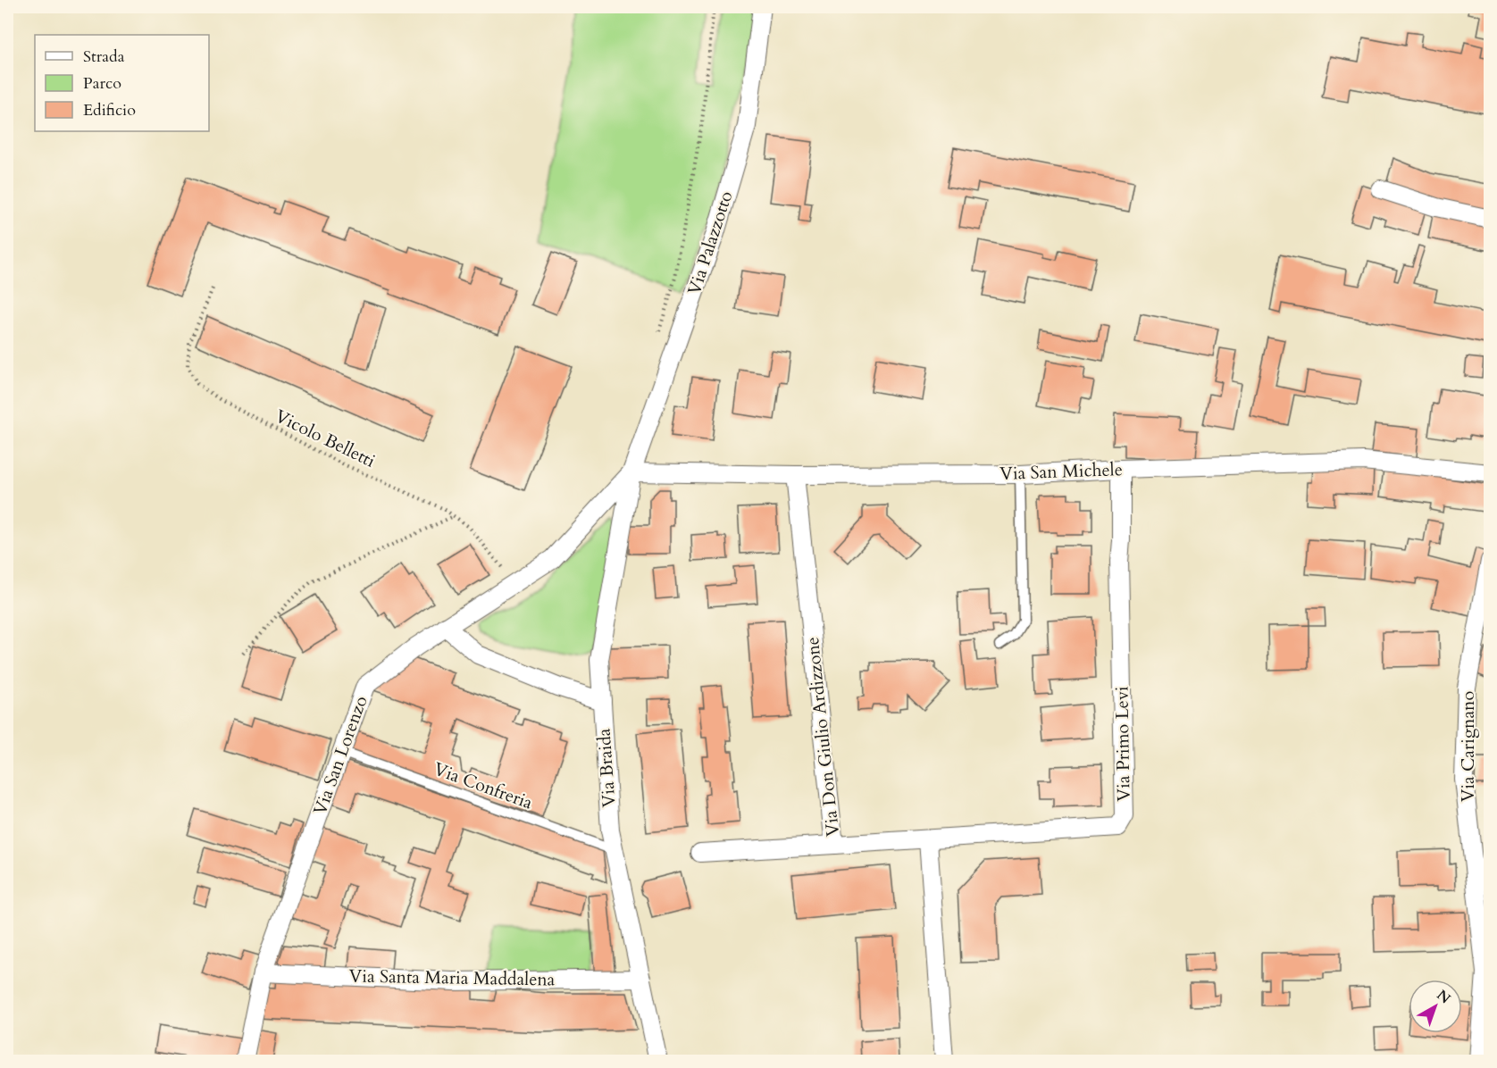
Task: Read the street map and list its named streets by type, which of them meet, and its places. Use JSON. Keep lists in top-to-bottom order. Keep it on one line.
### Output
{"streets":{"street":["Via Palazzotto","Via San Michele","Via Don Giulio Ardizzone","Via Primo Levi","Via Carignano","Via San Lorenzo","Via Braida","Via Santa Maria Maddalena"],"lane":["Via Confreria"],"path":["Vicolo Belletti"]},"crossings":[["Via Palazzotto","Via San Michele"],["Via Palazzotto","Via San Lorenzo"],["Via Palazzotto","Via Braida"],["Vicolo Belletti","Via San Lorenzo"],["Via San Michele","Via Don Giulio Ardizzone"],["Via San Michele","Via Primo Levi"],["Via San Michele","Via San Lorenzo"],["Via San Michele","Via Braida"],["Via Don Giulio Ardizzone","Via Primo Levi"],["Via San Lorenzo","Via Braida"],["Via San Lorenzo","Via Confreria"],["Via San Lorenzo","Via Santa Maria Maddalena"],["Via Braida","Via Confreria"],["Via Braida","Via Santa Maria Maddalena"]],"legend":["Strada","Parco","Edificio"],"north":"top right"}
